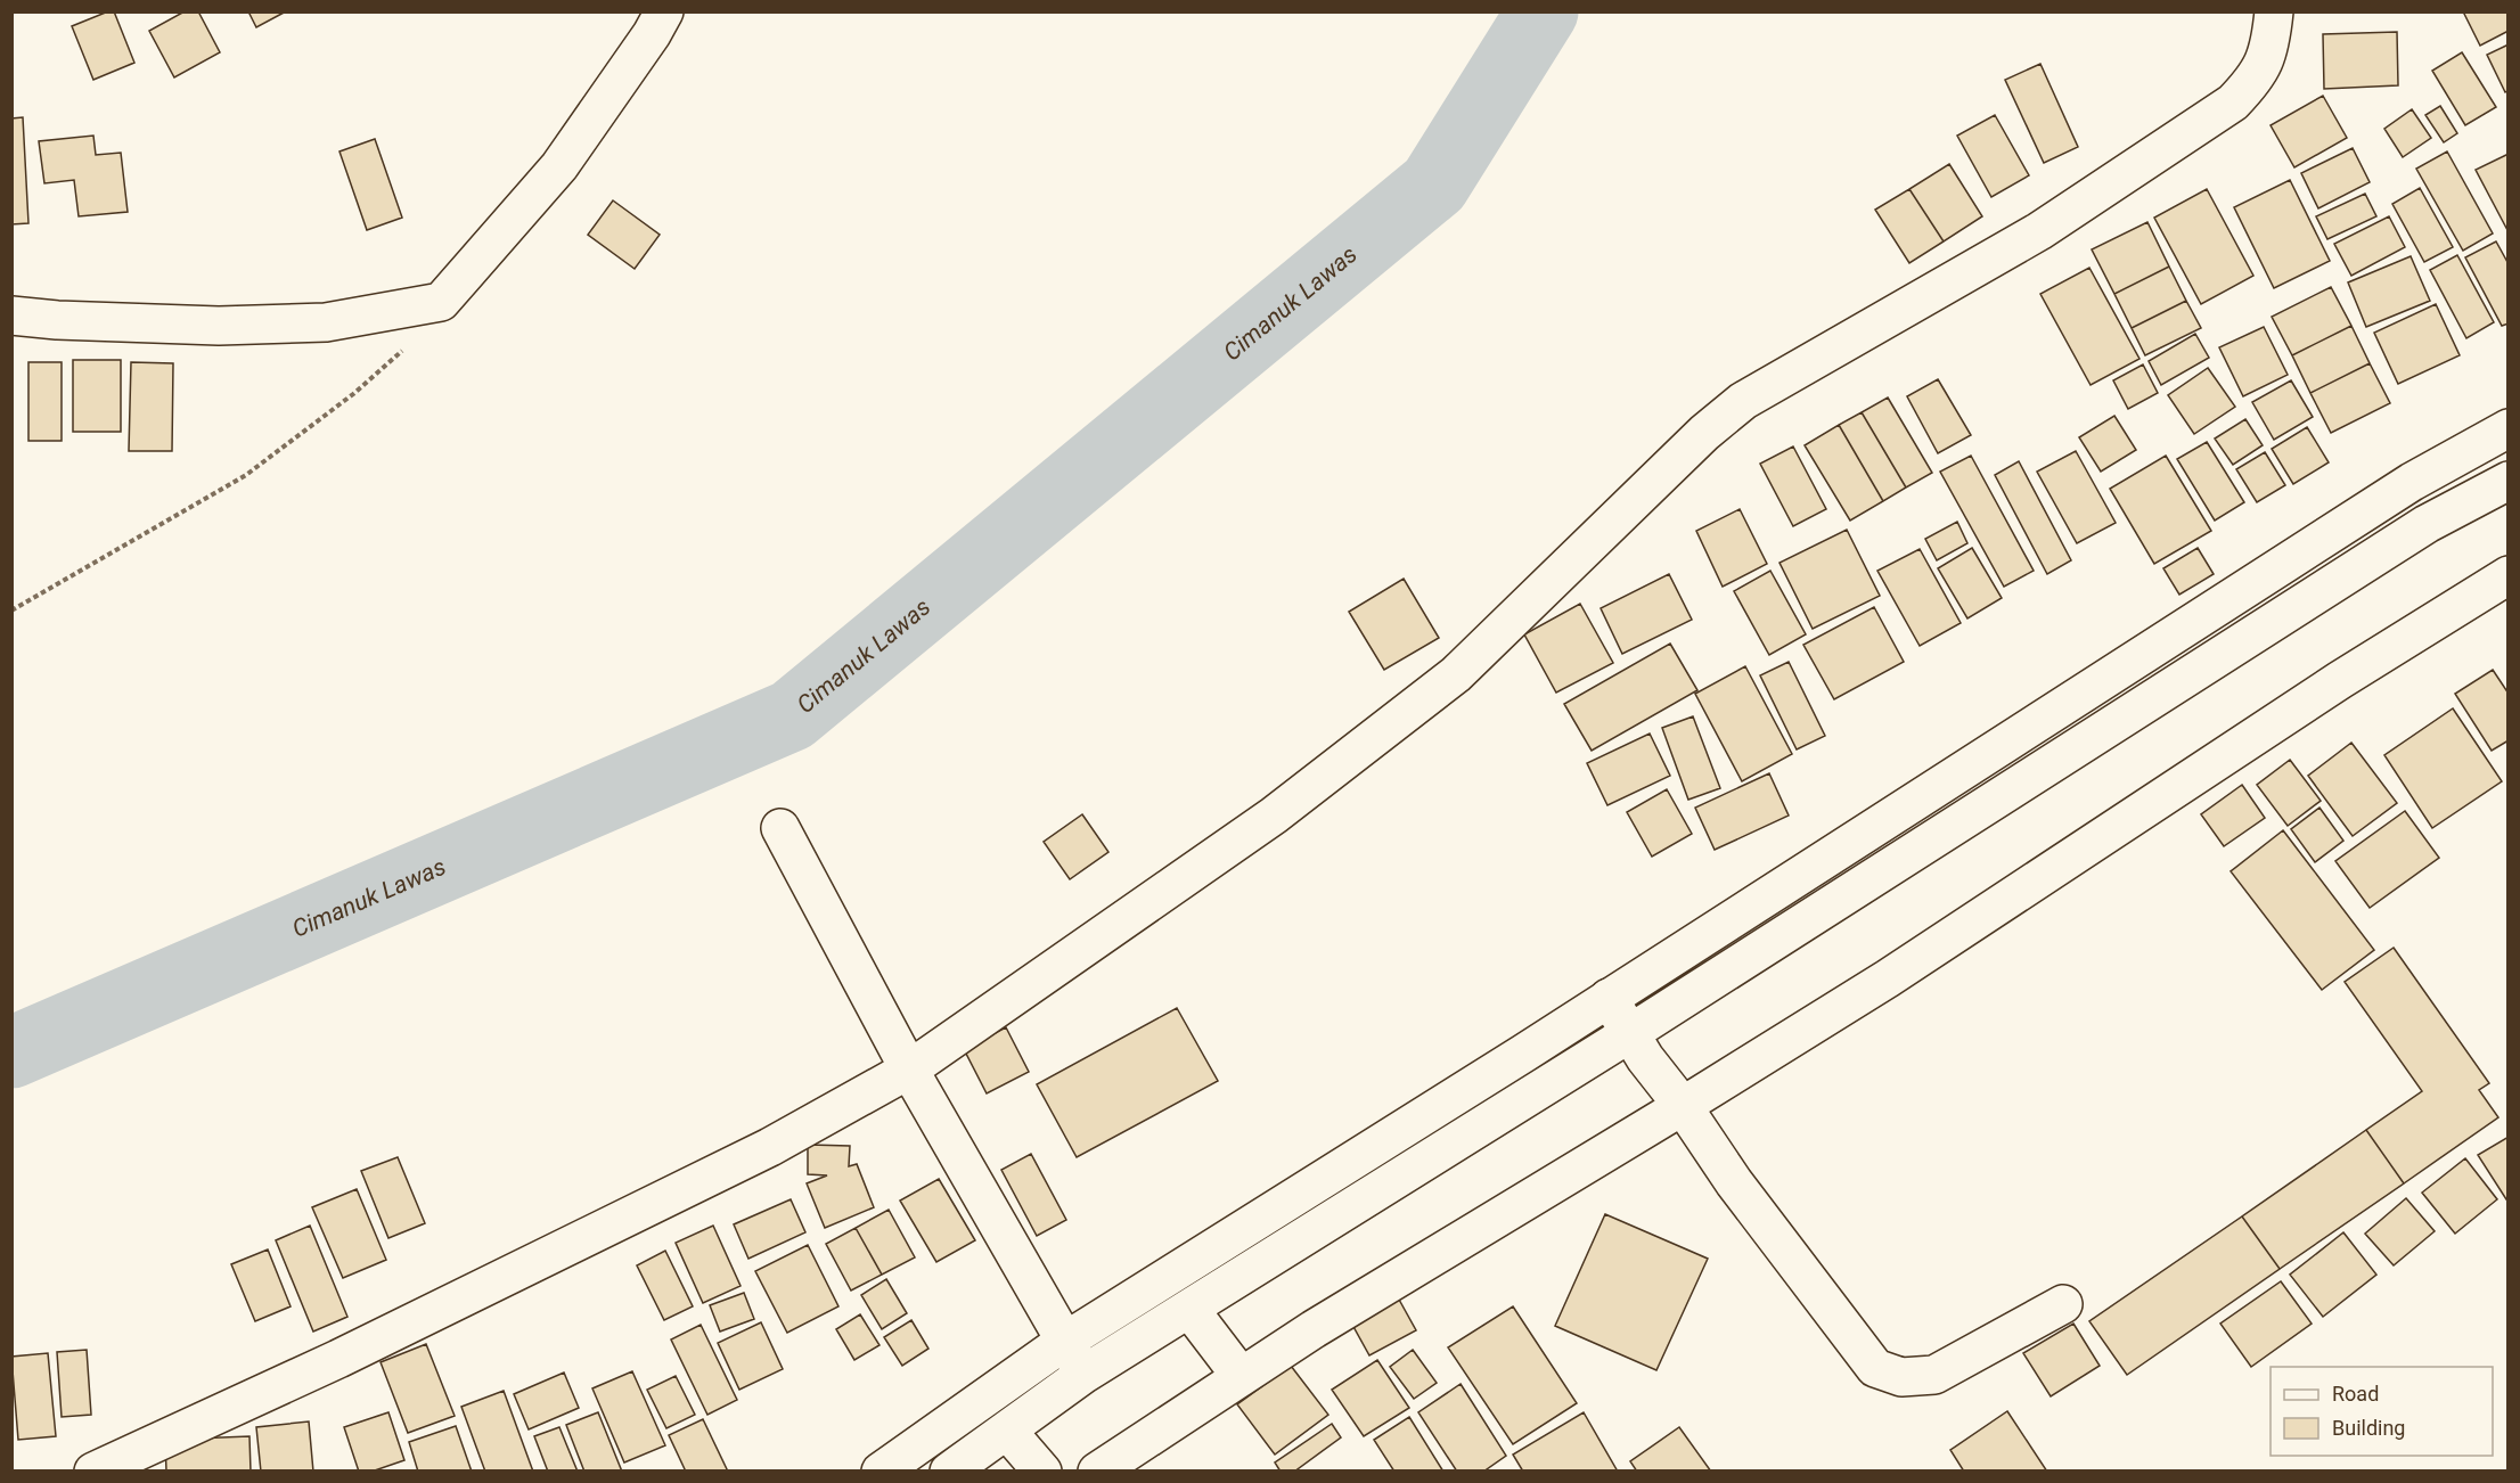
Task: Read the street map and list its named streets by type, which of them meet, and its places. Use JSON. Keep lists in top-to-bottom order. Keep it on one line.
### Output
{"water":["Cimanuk Lawas"],"legend":["Road","Building"]}
